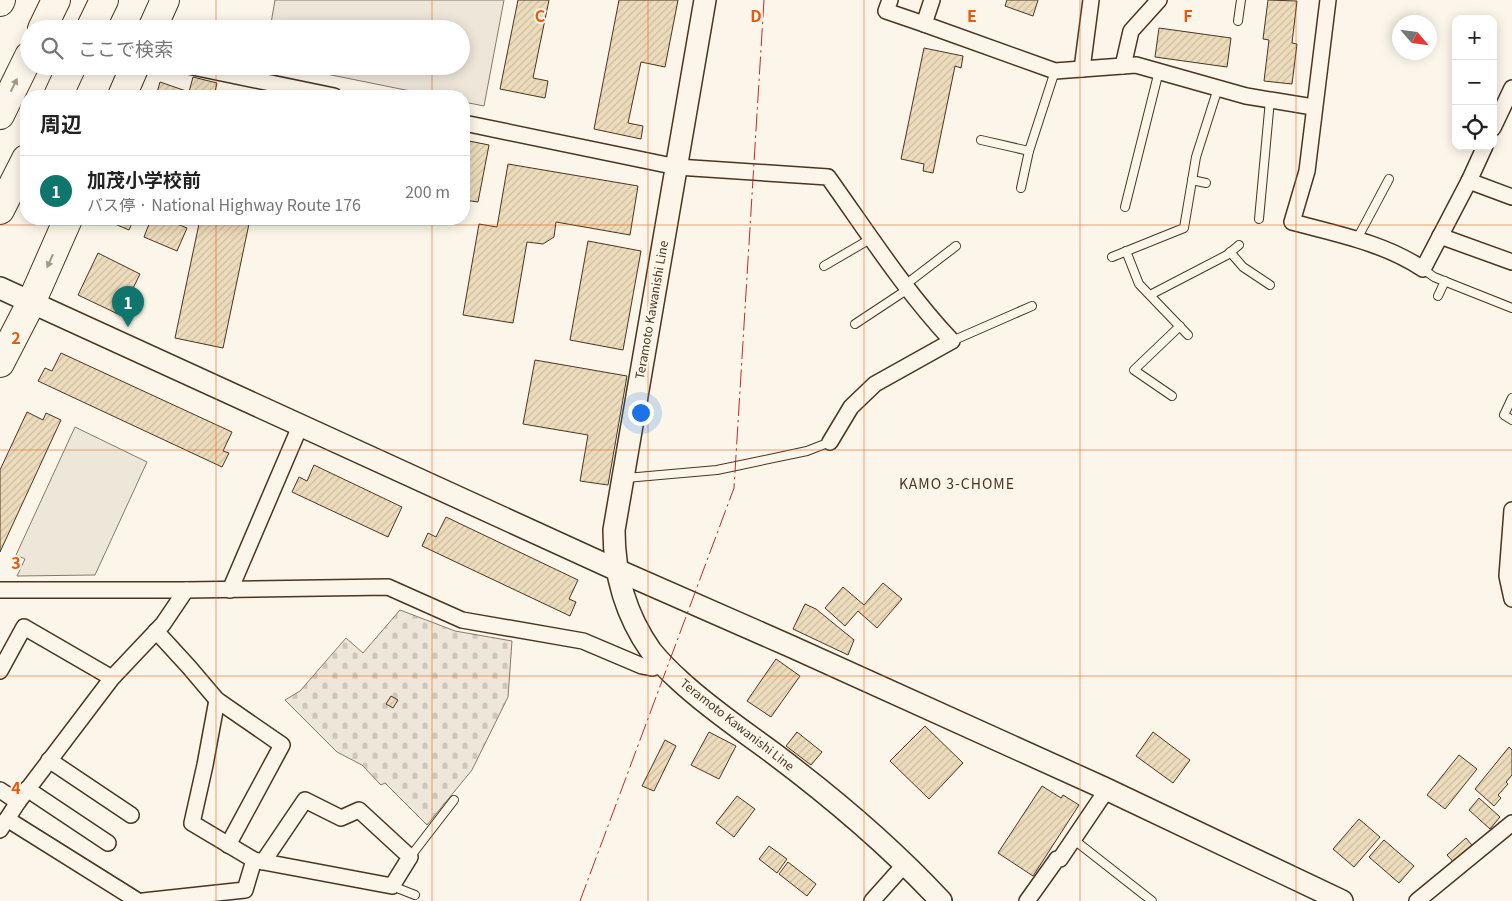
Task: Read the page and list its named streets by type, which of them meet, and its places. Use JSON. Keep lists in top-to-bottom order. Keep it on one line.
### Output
{"streets":{"street":["Teramoto Kawanishi Line"]},"districts":["KAMO 3-CHOME"],"north":"bottom right","page":{"map_buttons":["+","−"],"search":"ここで検索","heading":"周辺","list":[{"mark":"1","name":"加茂小学校前","note":"バス停 · National Highway Route 176","value":"200 m"}],"pins":"1"},"grid":{"columns":["C","D","E","F"],"rows":["2","3","4"]}}
